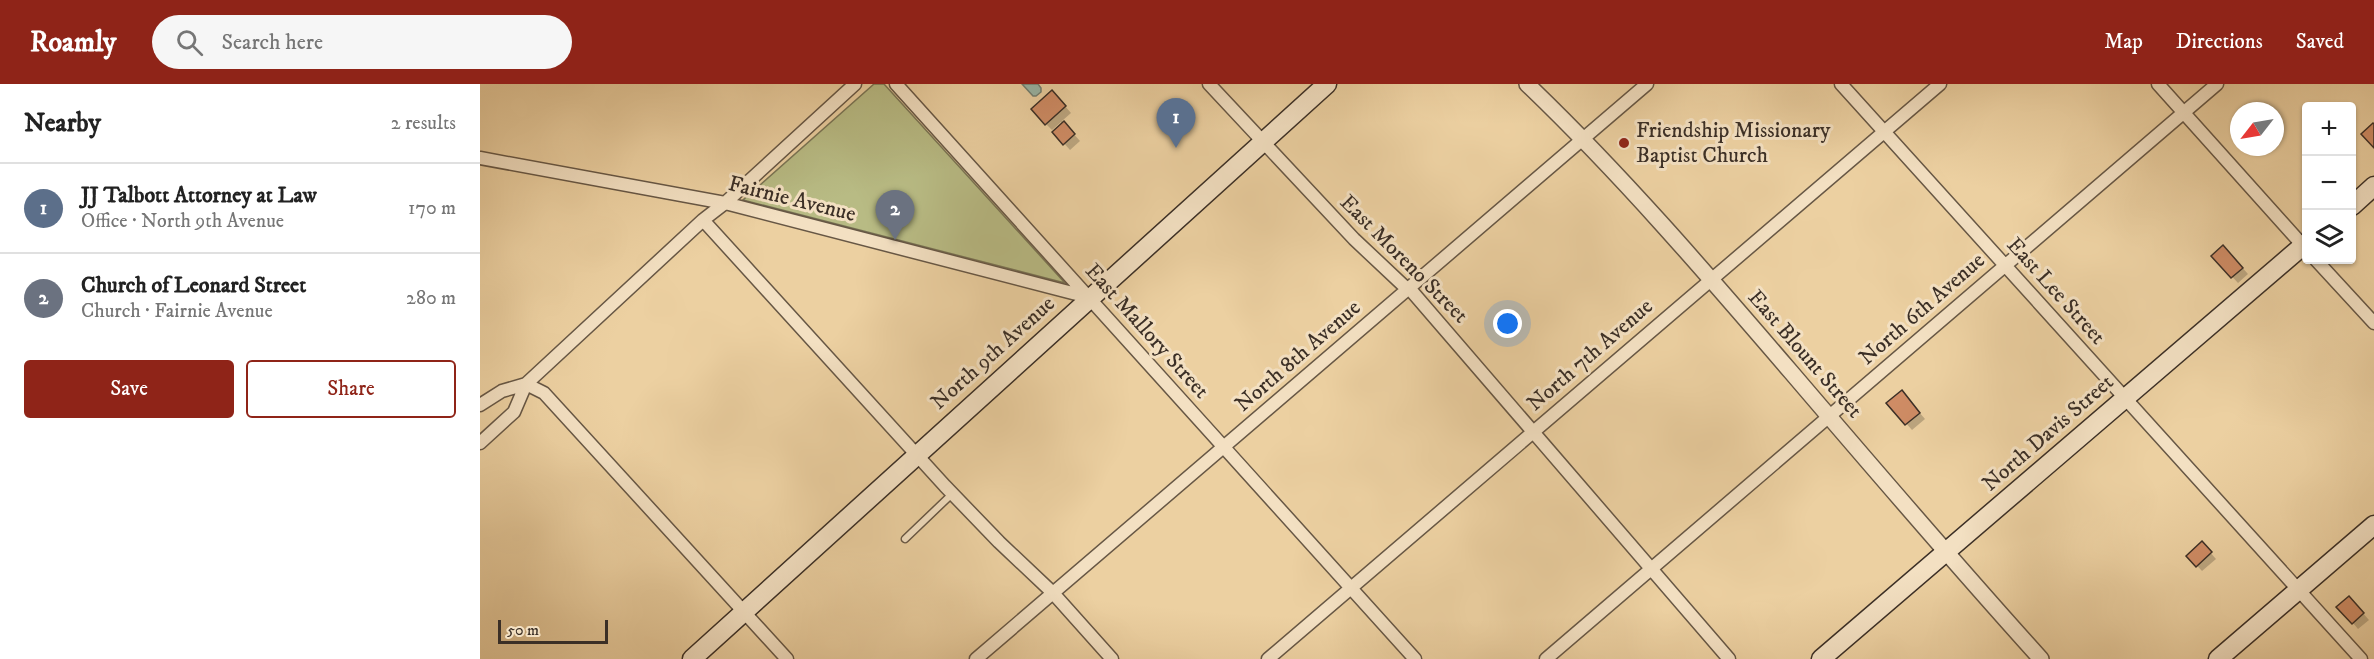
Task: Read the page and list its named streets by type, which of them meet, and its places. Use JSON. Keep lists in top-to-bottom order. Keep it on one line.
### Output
{"streets":{"main road":["North 9th Avenue","North Davis Street"],"street":["Fairnie Avenue","East Moreno Street","East Lee Street","North 6th Avenue","East Mallory Street","East Blount Street","North 7th Avenue","North 8th Avenue"]},"crossings":[["Fairnie Avenue","East Mallory Street"],["Fairnie Avenue","North 9th Avenue"],["East Moreno Street","North 6th Avenue"],["East Moreno Street","North 9th Avenue"],["East Moreno Street","North 7th Avenue"],["East Moreno Street","North 8th Avenue"],["East Lee Street","North 6th Avenue"],["East Lee Street","North 7th Avenue"],["East Lee Street","North Davis Street"],["North 6th Avenue","East Blount Street"],["East Mallory Street","North 9th Avenue"],["East Mallory Street","North 7th Avenue"],["East Mallory Street","North 8th Avenue"],["East Blount Street","North 7th Avenue"],["East Blount Street","North 8th Avenue"],["East Blount Street","North Davis Street"]],"places":["Friendship Missionary Baptist Church"],"scale_bar":"50 m","north":"bottom left","page":{"header":"Roamly","search":"Search here","nav":["Map","Directions","Saved"],"heading":["Nearby","2 results"],"pins":["1","2"],"map_buttons":["+","−"],"list":[{"mark":"1","name":"JJ Talbott Attorney at Law","note":"Office · North 9th Avenue","value":"170 m"},{"mark":"2","name":"Church of Leonard Street","note":"Church · Fairnie Avenue","value":"280 m"}],"buttons":["Save","Share"],"scale":"50 m"}}
